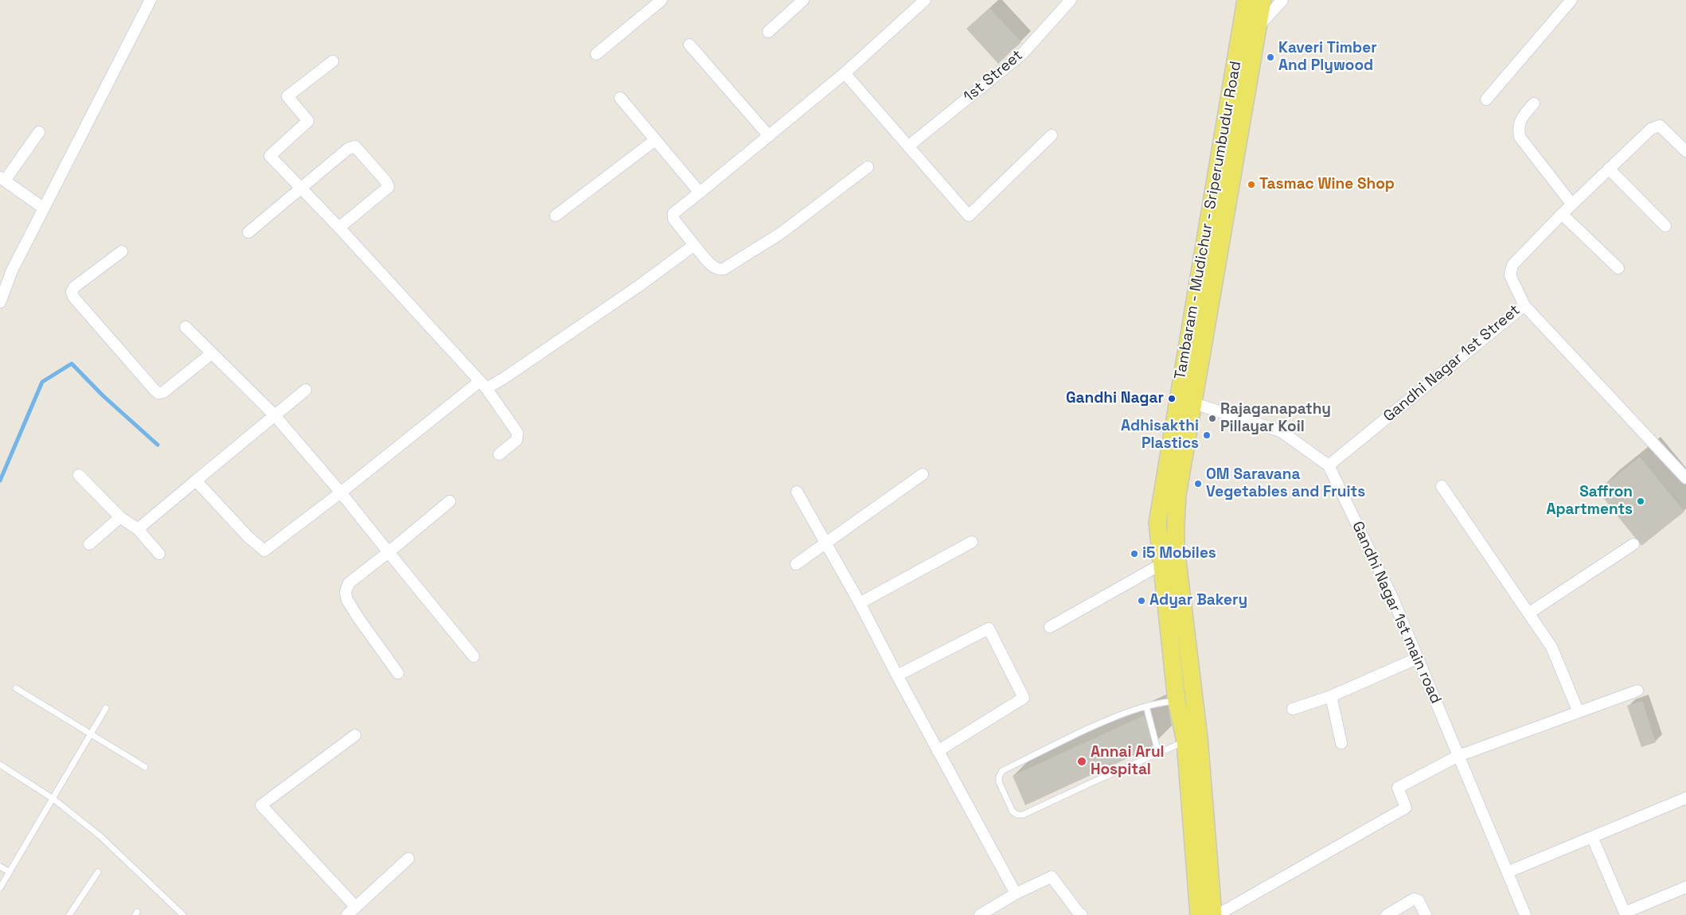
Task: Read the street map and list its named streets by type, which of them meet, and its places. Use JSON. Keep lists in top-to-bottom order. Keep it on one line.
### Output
{"streets":{"main road":["Tambaram - Mudichur - Sriperumbudur Road"],"street":["1st Street","Gandhi Nagar 1st Street","Gandhi Nagar 1st main road"]},"crossings":[["Tambaram - Mudichur - Sriperumbudur Road","Gandhi Nagar 1st main road"],["Gandhi Nagar 1st Street","Gandhi Nagar 1st main road"]],"places":["Kaveri Timber And Plywood","Tasmac Wine Shop","Gandhi Nagar","Rajaganapathy Pillayar Koil","Adhisakthi Plastics","OM Saravana Vegetables and Fruits","Saffron Apartments","i5 Mobiles","Adyar Bakery","Annai Arul Hospital"]}
